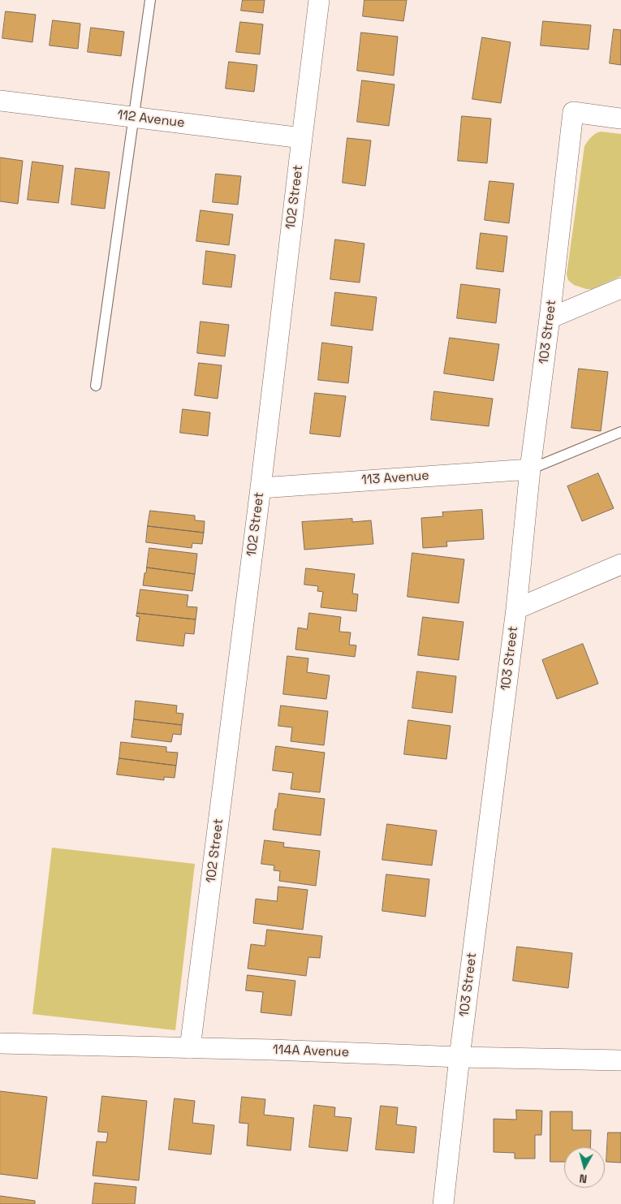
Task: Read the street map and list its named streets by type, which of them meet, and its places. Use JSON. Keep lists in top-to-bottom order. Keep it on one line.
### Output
{"streets":{"street":["112 Avenue","102 Street","103 Street","113 Avenue","114A Avenue"]},"crossings":[["112 Avenue","102 Street"],["102 Street","113 Avenue"],["102 Street","114A Avenue"],["103 Street","113 Avenue"],["103 Street","114A Avenue"]],"north":"bottom"}
